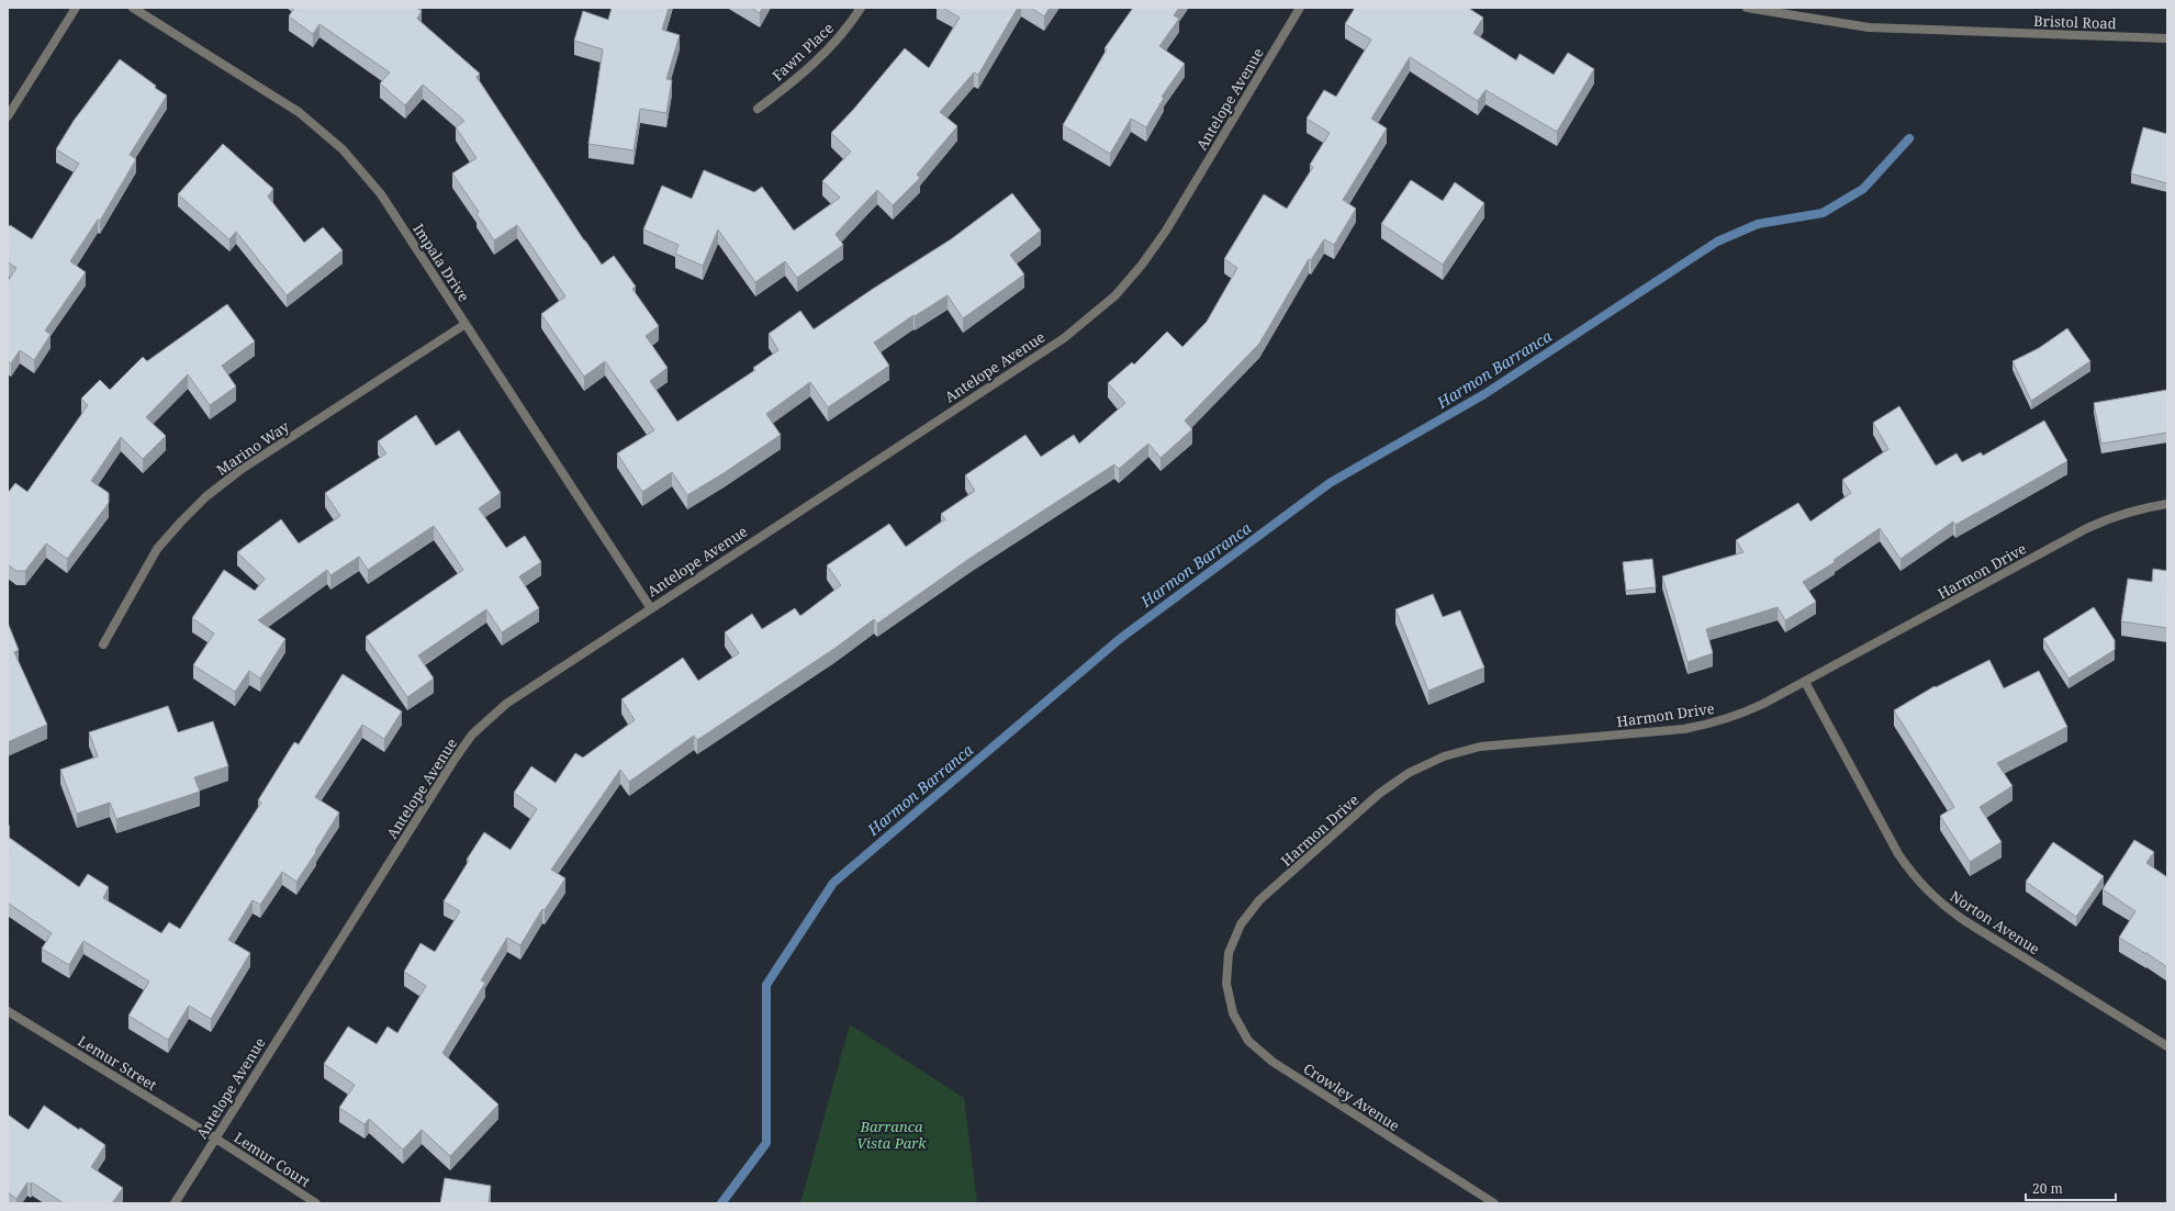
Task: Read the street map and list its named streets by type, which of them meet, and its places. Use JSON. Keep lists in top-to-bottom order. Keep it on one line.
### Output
{"streets":{"street":["Bristol Road","Fawn Place","Antelope Avenue","Impala Drive","Marino Way","Harmon Drive","Norton Avenue","Lemur Street","Crowley Avenue","Lemur Court"]},"crossings":[["Antelope Avenue","Impala Drive"],["Antelope Avenue","Lemur Street"],["Antelope Avenue","Lemur Court"],["Impala Drive","Marino Way"],["Harmon Drive","Norton Avenue"],["Harmon Drive","Crowley Avenue"],["Lemur Street","Lemur Court"]],"water":["Harmon Barranca"],"parks":["Barranca Vista Park"],"scale_bar":"20 m"}
